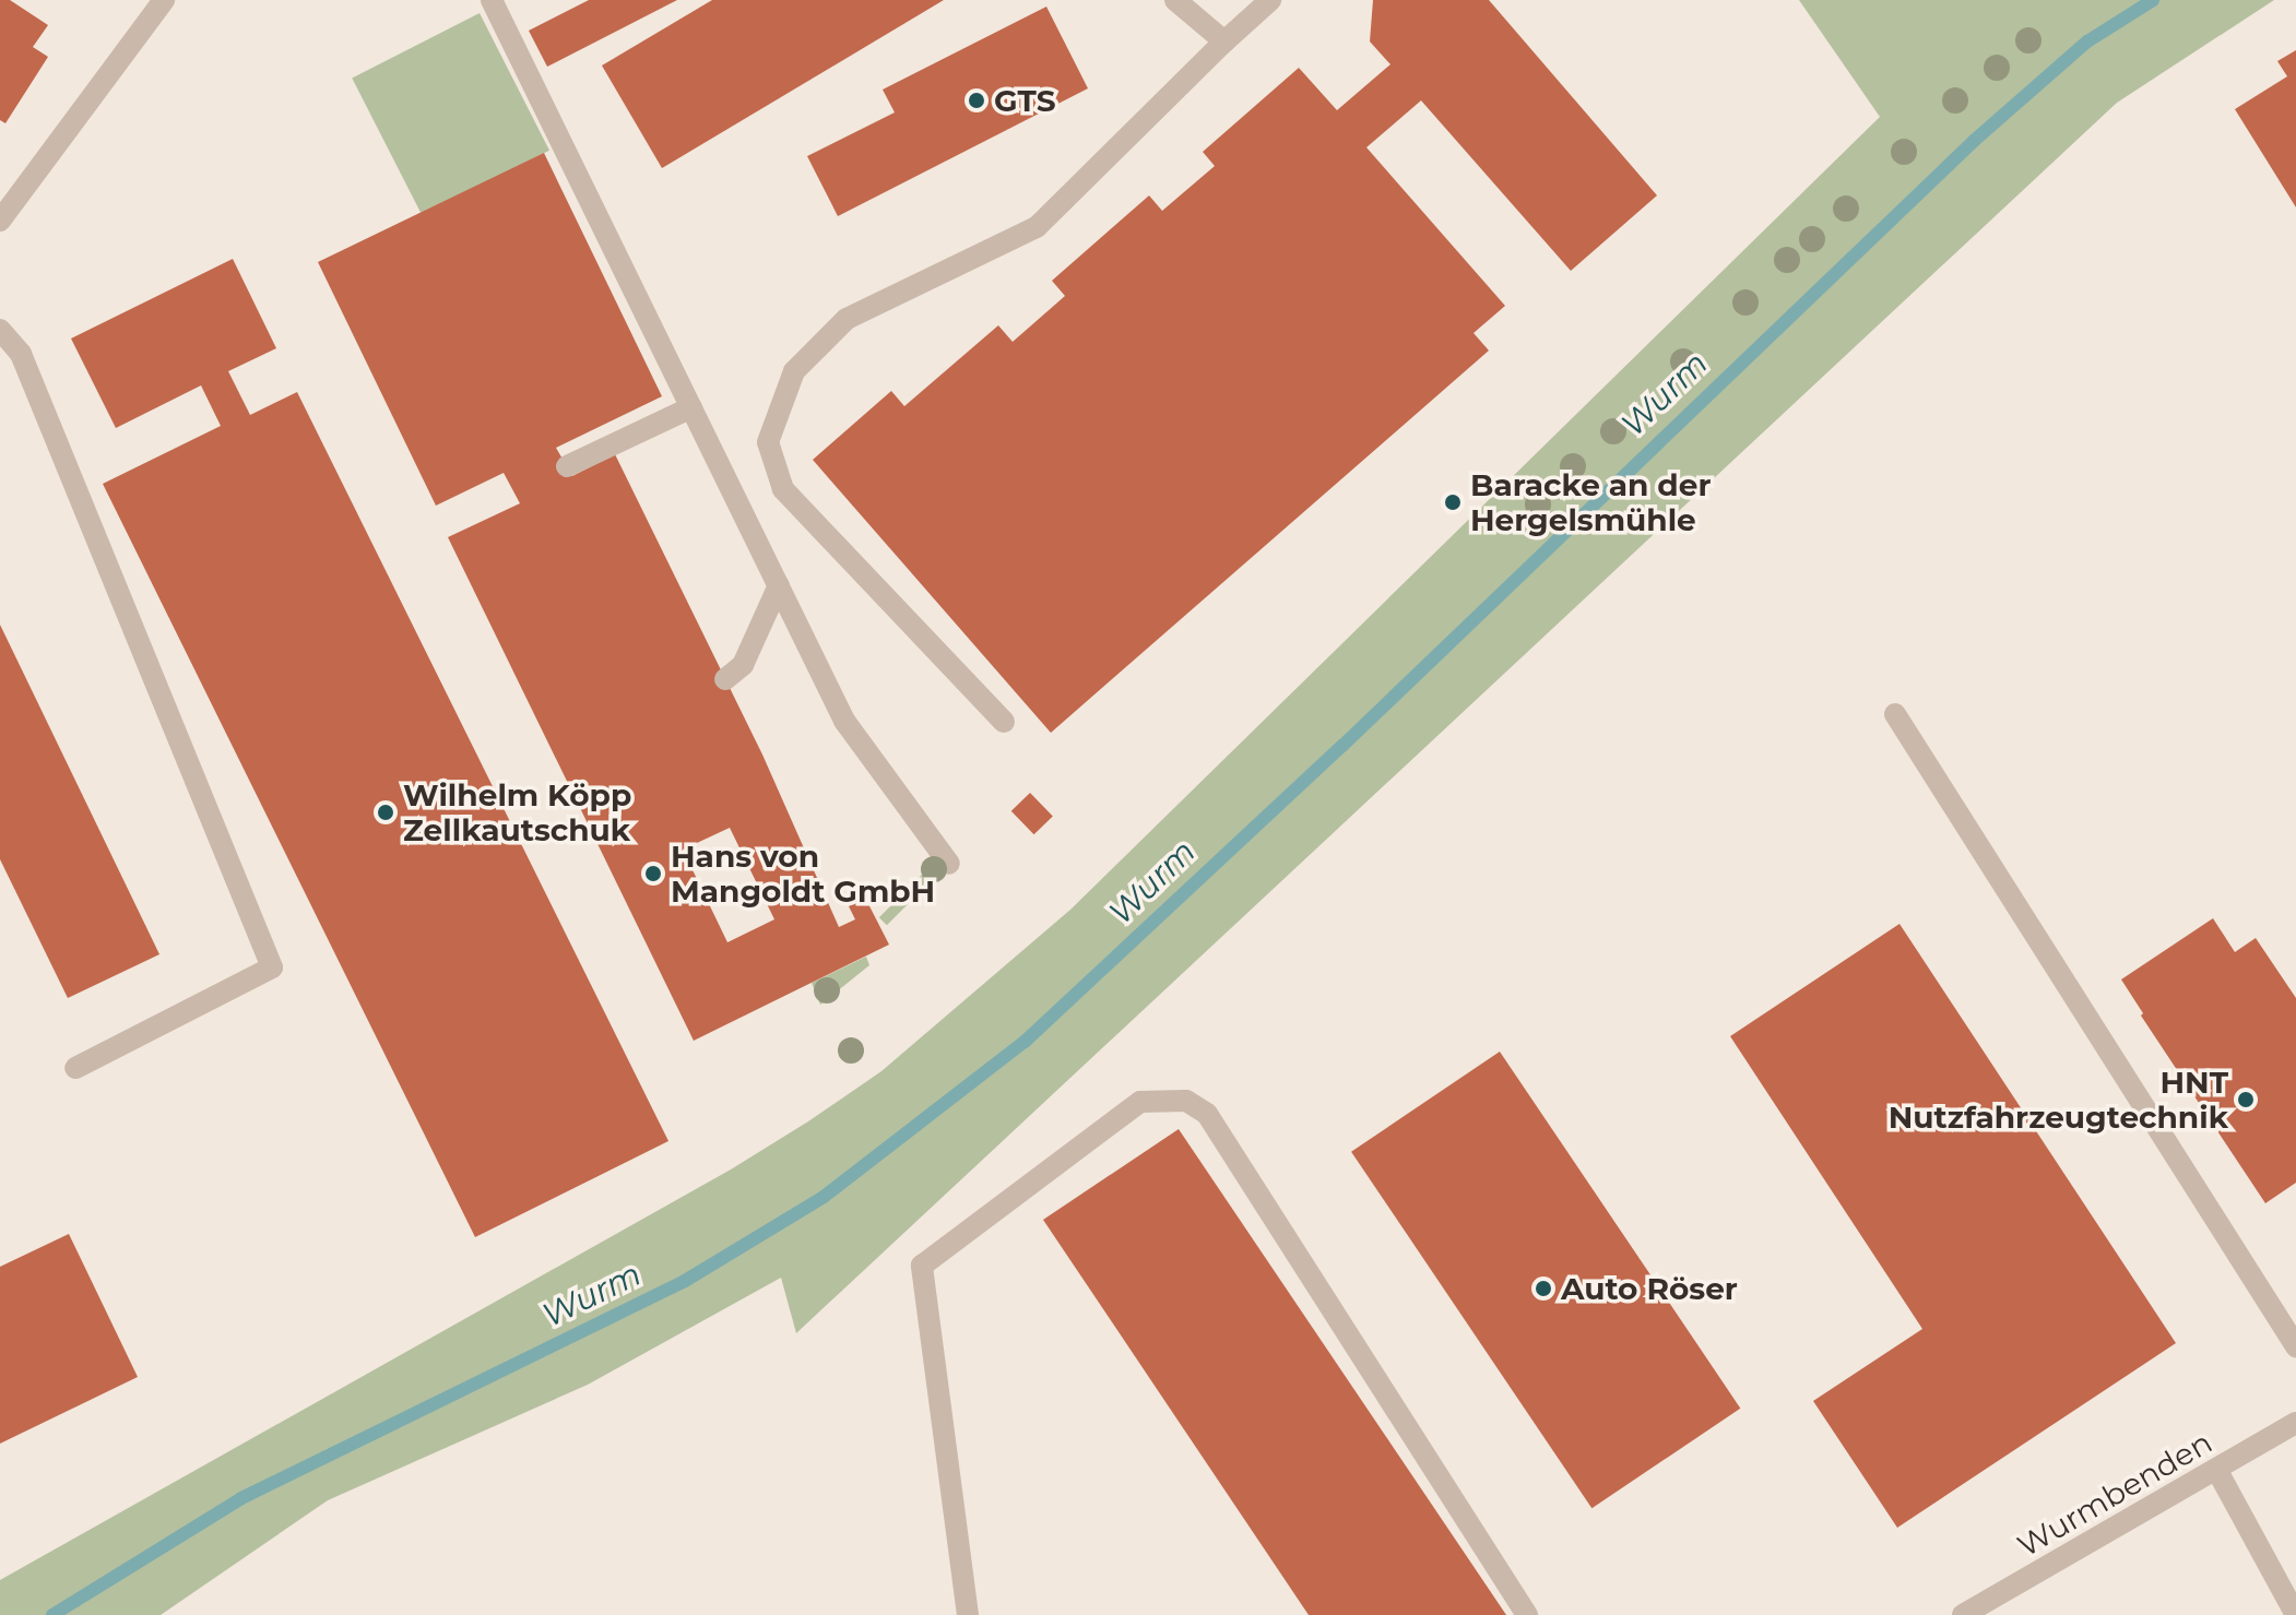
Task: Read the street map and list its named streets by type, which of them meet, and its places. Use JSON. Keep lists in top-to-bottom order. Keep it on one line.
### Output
{"streets":{"street":["Wurmbenden"]},"water":["Wurm"],"places":["GTS","Baracke an der Hergelsmühle","Wilhelm Köpp Zellkautschuk","Hans von Mangoldt GmbH","HNT Nutzfahrzeugtechnik","Auto Röser"]}
